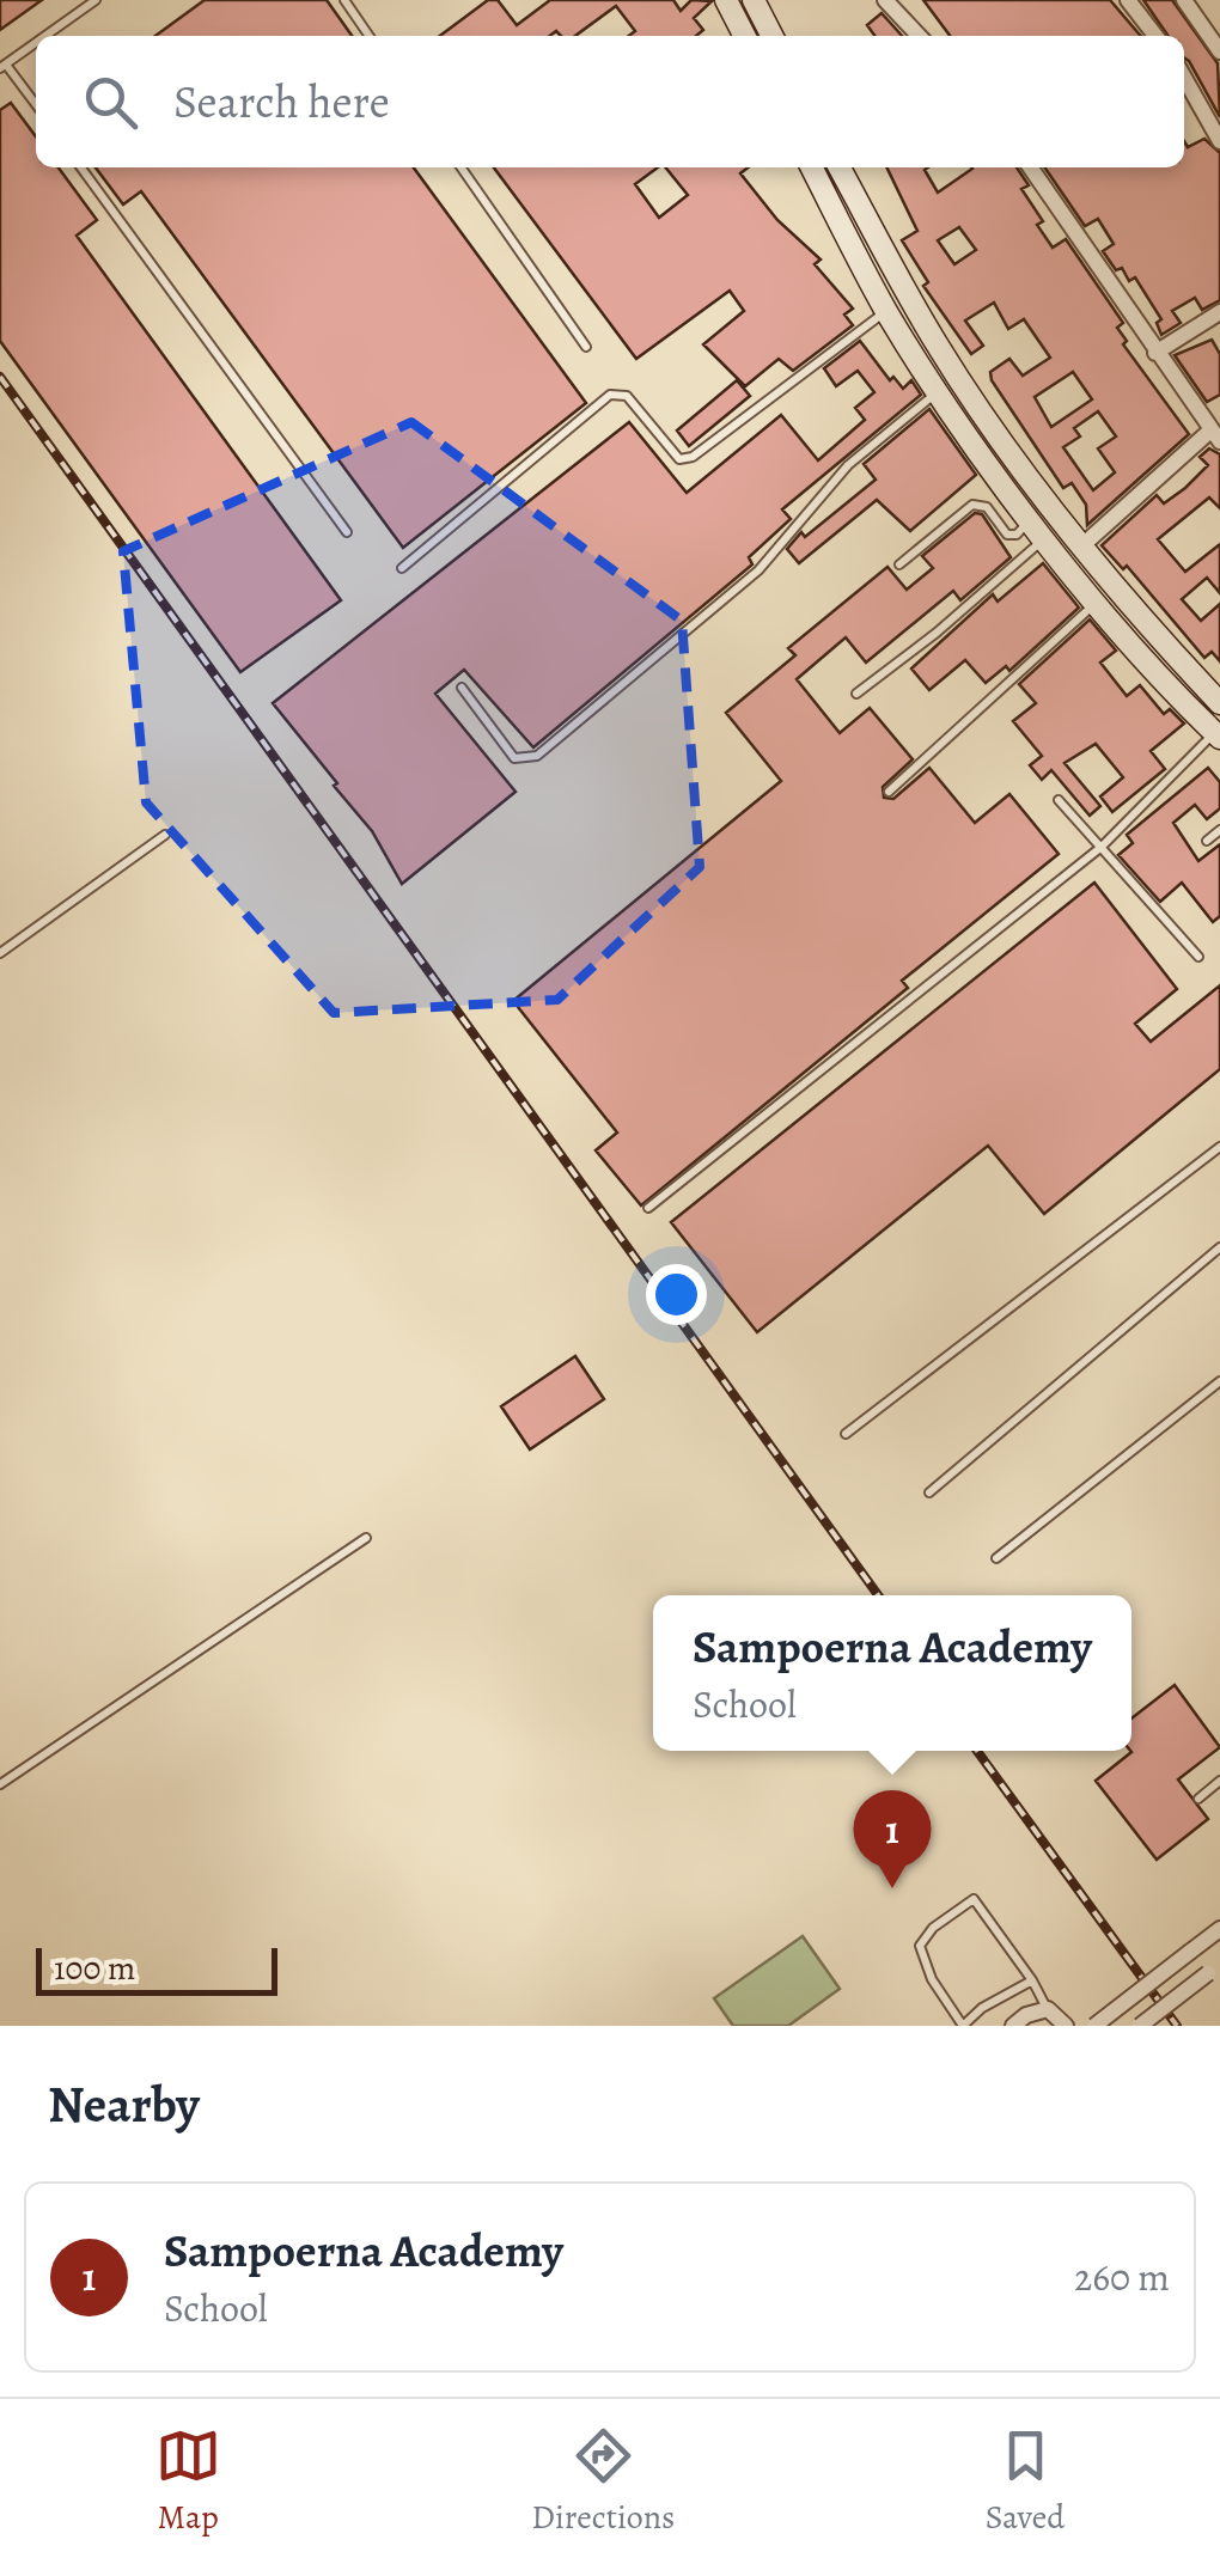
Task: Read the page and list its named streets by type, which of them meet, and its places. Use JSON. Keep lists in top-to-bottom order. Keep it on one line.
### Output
{"scale_bar":"100 m","page":{"search":"Search here","popup":["Sampoerna Academy","School"],"pins":"1","scale":"100 m","heading":"Nearby","list":[{"mark":"1","name":"Sampoerna Academy","note":"School","value":"260 m"}],"nav":["Map","Directions","Saved"]}}
